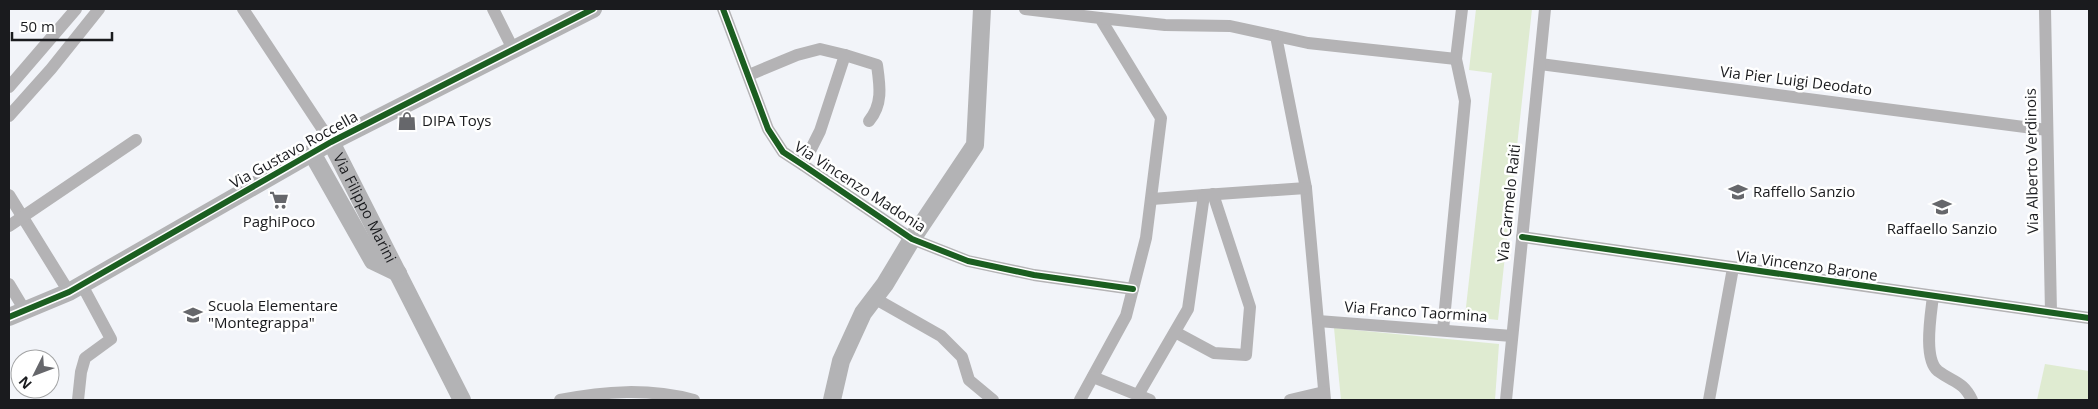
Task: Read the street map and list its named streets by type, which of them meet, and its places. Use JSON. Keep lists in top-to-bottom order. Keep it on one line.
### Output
{"streets":{"street":["Via Pier Luigi Deodato","Via Gustavo Roccella","Via Alberto Verdinois","Via Vincenzo Madonia","Via Carmelo Raiti","Via Filippo Marini","Via Vincenzo Barone","Via Franco Taormina"]},"crossings":[["Via Pier Luigi Deodato","Via Alberto Verdinois"],["Via Pier Luigi Deodato","Via Carmelo Raiti"],["Via Gustavo Roccella","Via Filippo Marini"],["Via Alberto Verdinois","Via Vincenzo Barone"],["Via Carmelo Raiti","Via Vincenzo Barone"],["Via Carmelo Raiti","Via Franco Taormina"]],"places":{"shop":["DIPA Toys"],"school or university":["Raffello Sanzio","Raffaello Sanzio","Scuola Elementare \"Montegrappa\""],"supermarket":["PaghiPoco"]},"scale_bar":"50 m","north":"bottom left"}
